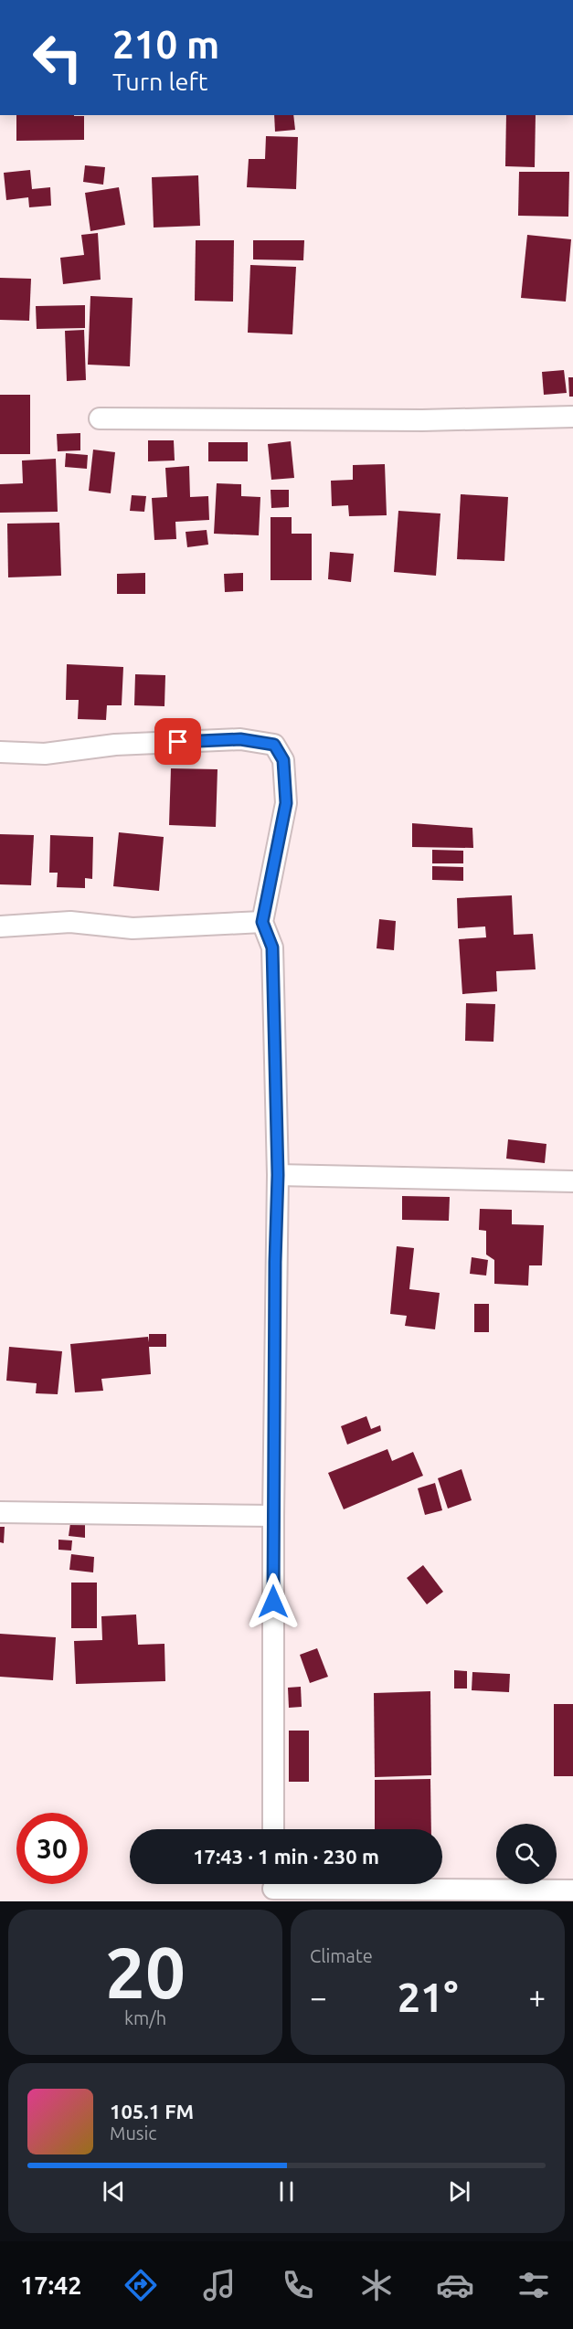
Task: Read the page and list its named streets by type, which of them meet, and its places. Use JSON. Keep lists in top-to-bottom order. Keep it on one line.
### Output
{"page":{"turn":["210 m","Turn left"],"limit":"30","trip":"17:43 · 1 min · 230 m","tile":[["20","km/h"],"Climate"],"heat":["−","21°","+"],"song":["105.1 FM","Music"],"tabs":"17:42"}}
